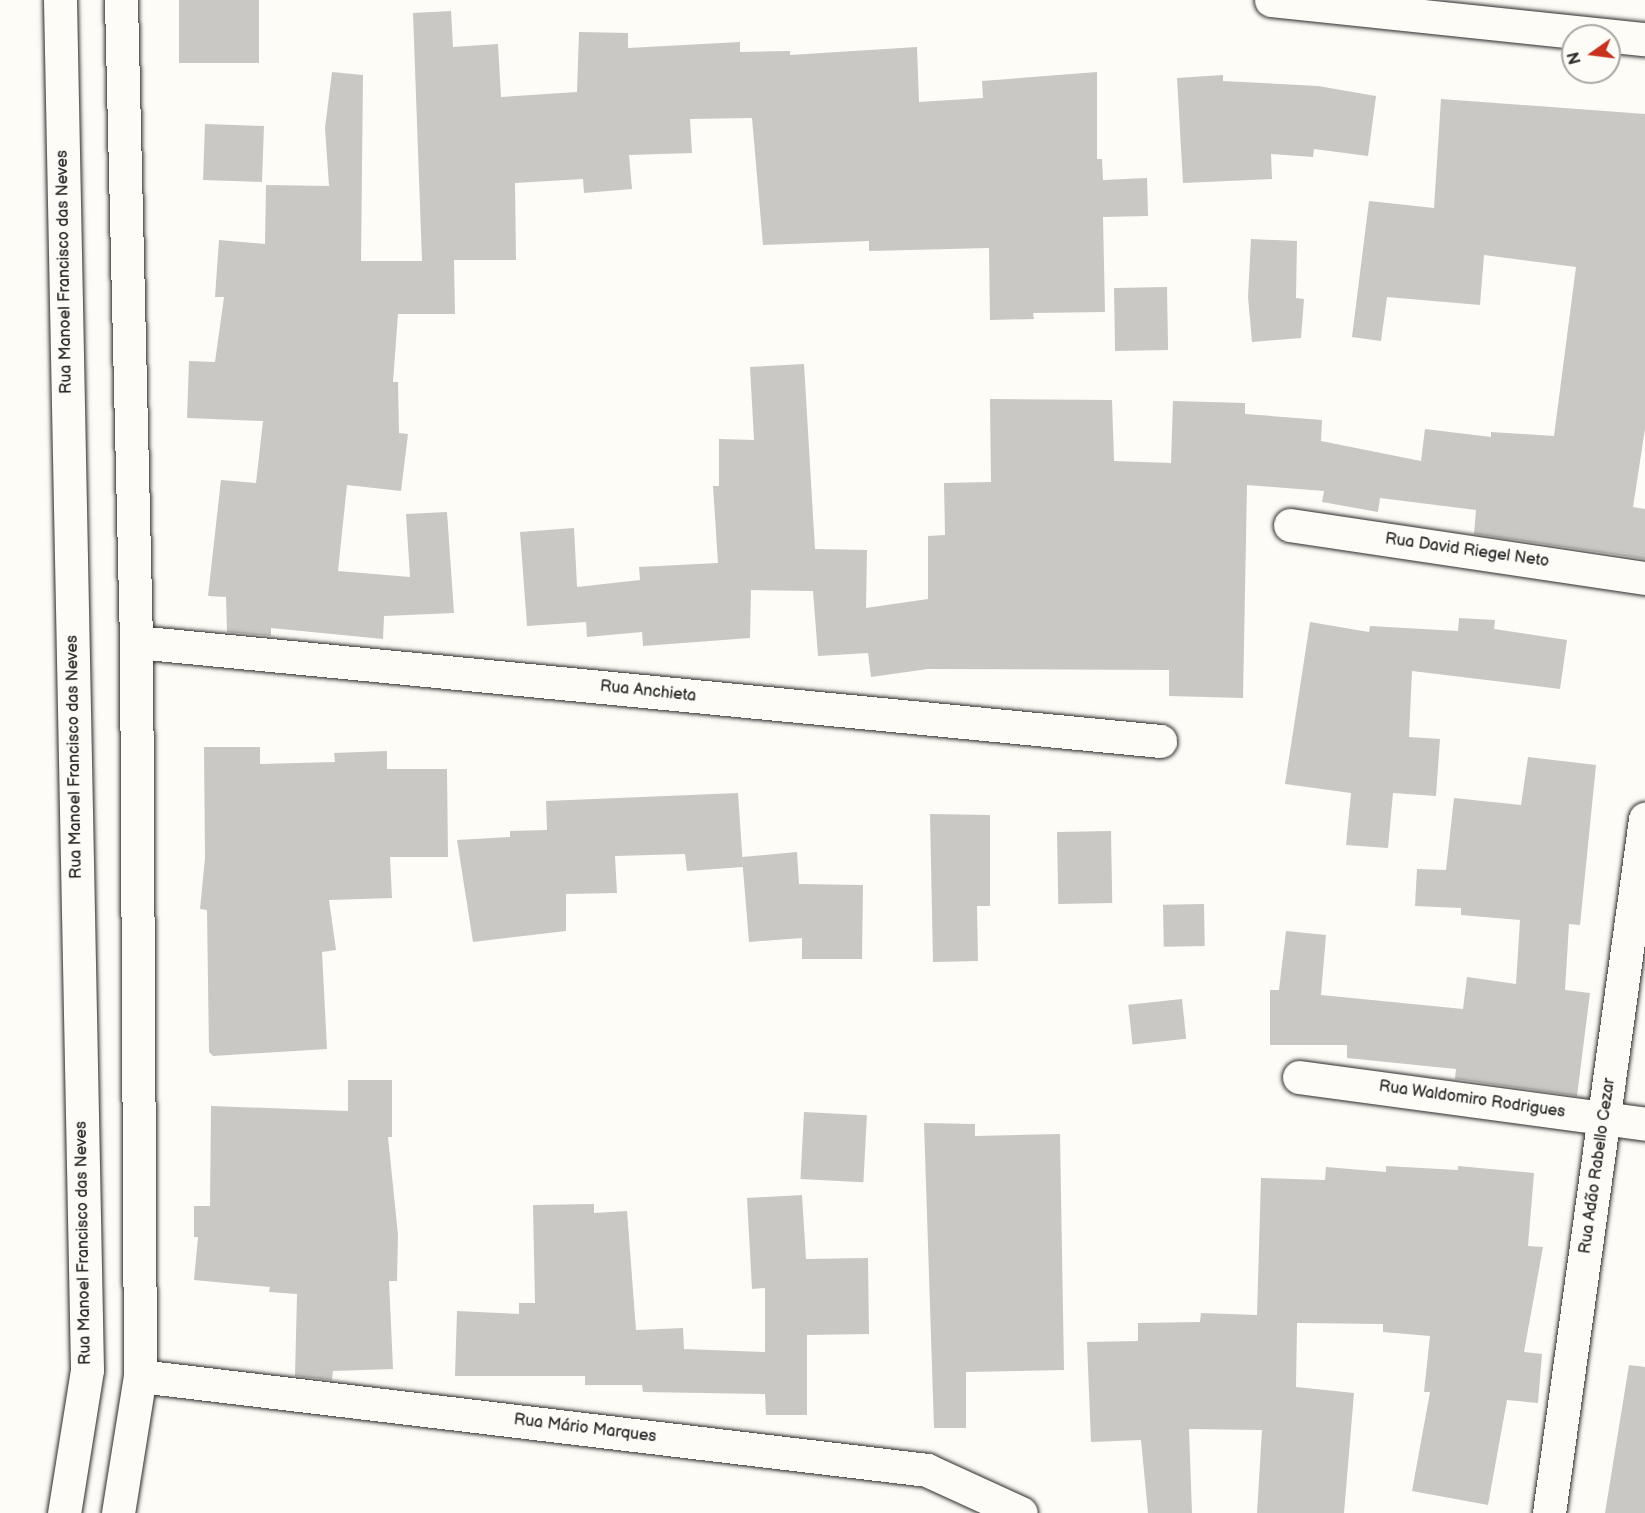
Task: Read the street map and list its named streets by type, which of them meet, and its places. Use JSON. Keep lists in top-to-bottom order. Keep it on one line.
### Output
{"streets":{"street":["Rua Manoel Francisco das Neves","Rua David Riegel Neto","Rua Anchieta","Rua Waldomiro Rodrigues","Rua Adão Rabello Cezar","Rua Mário Marques"]},"crossings":[["Rua Waldomiro Rodrigues","Rua Adão Rabello Cezar"]],"north":"left"}
